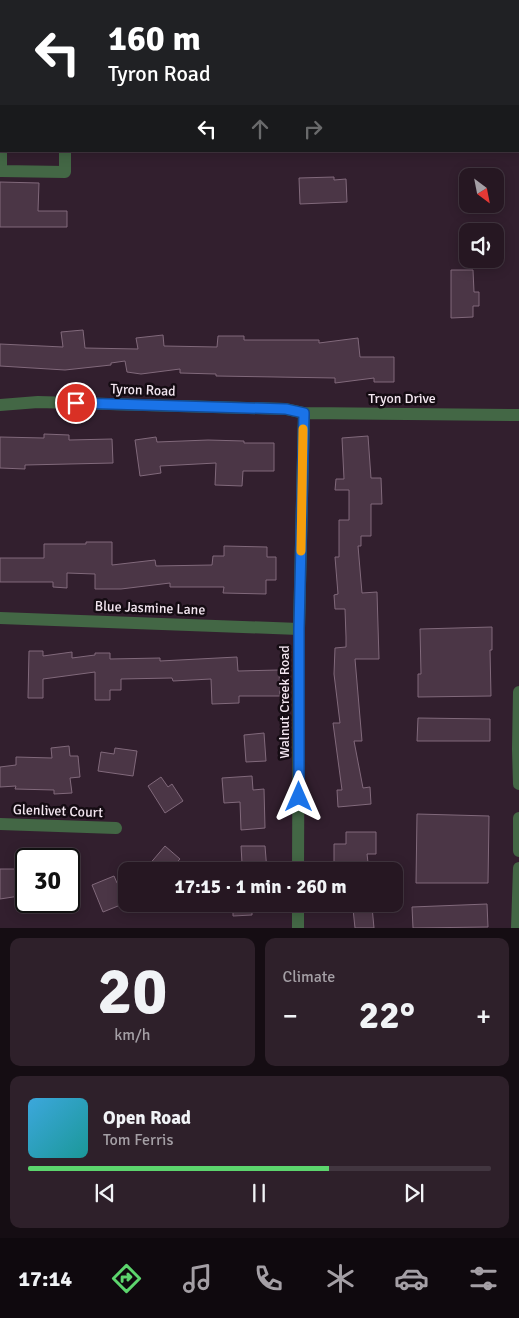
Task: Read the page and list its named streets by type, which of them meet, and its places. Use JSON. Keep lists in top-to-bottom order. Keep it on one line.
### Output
{"streets":{"street":["Tyron Road","Tryon Drive","Blue Jasmine Lane","Walnut Creek Road","Glenlivet Court"]},"crossings":[["Tyron Road","Tryon Drive"],["Tryon Drive","Walnut Creek Road"],["Blue Jasmine Lane","Walnut Creek Road"]],"north":"bottom right","page":{"turn":["160 m","Tyron Road"],"limit":"30","trip":"17:15 · 1 min · 260 m","tile":[["20","km/h"],"Climate"],"heat":["−","22°","+"],"song":["Open Road","Tom Ferris"],"tabs":"17:14"}}
